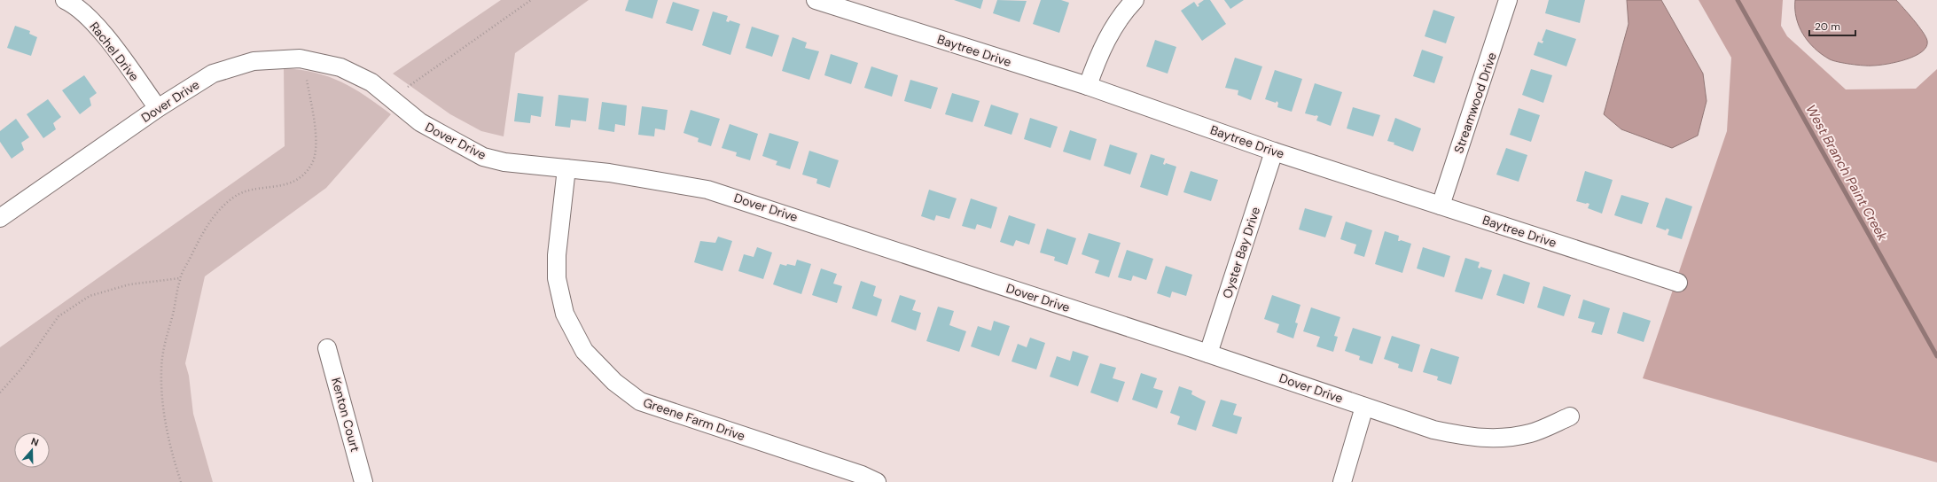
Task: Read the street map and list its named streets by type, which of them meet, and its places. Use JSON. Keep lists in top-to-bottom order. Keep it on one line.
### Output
{"streets":{"street":["Baytree Drive","Rachel Drive","Dover Drive","Streamwood Drive","Oyster Bay Drive","Kenton Court","Greene Farm Drive"]},"crossings":[["Baytree Drive","Streamwood Drive"],["Baytree Drive","Oyster Bay Drive"],["Rachel Drive","Dover Drive"],["Dover Drive","Oyster Bay Drive"],["Dover Drive","Greene Farm Drive"]],"water":["West Branch Paint Creek"],"scale_bar":"20 m","north":"top"}
